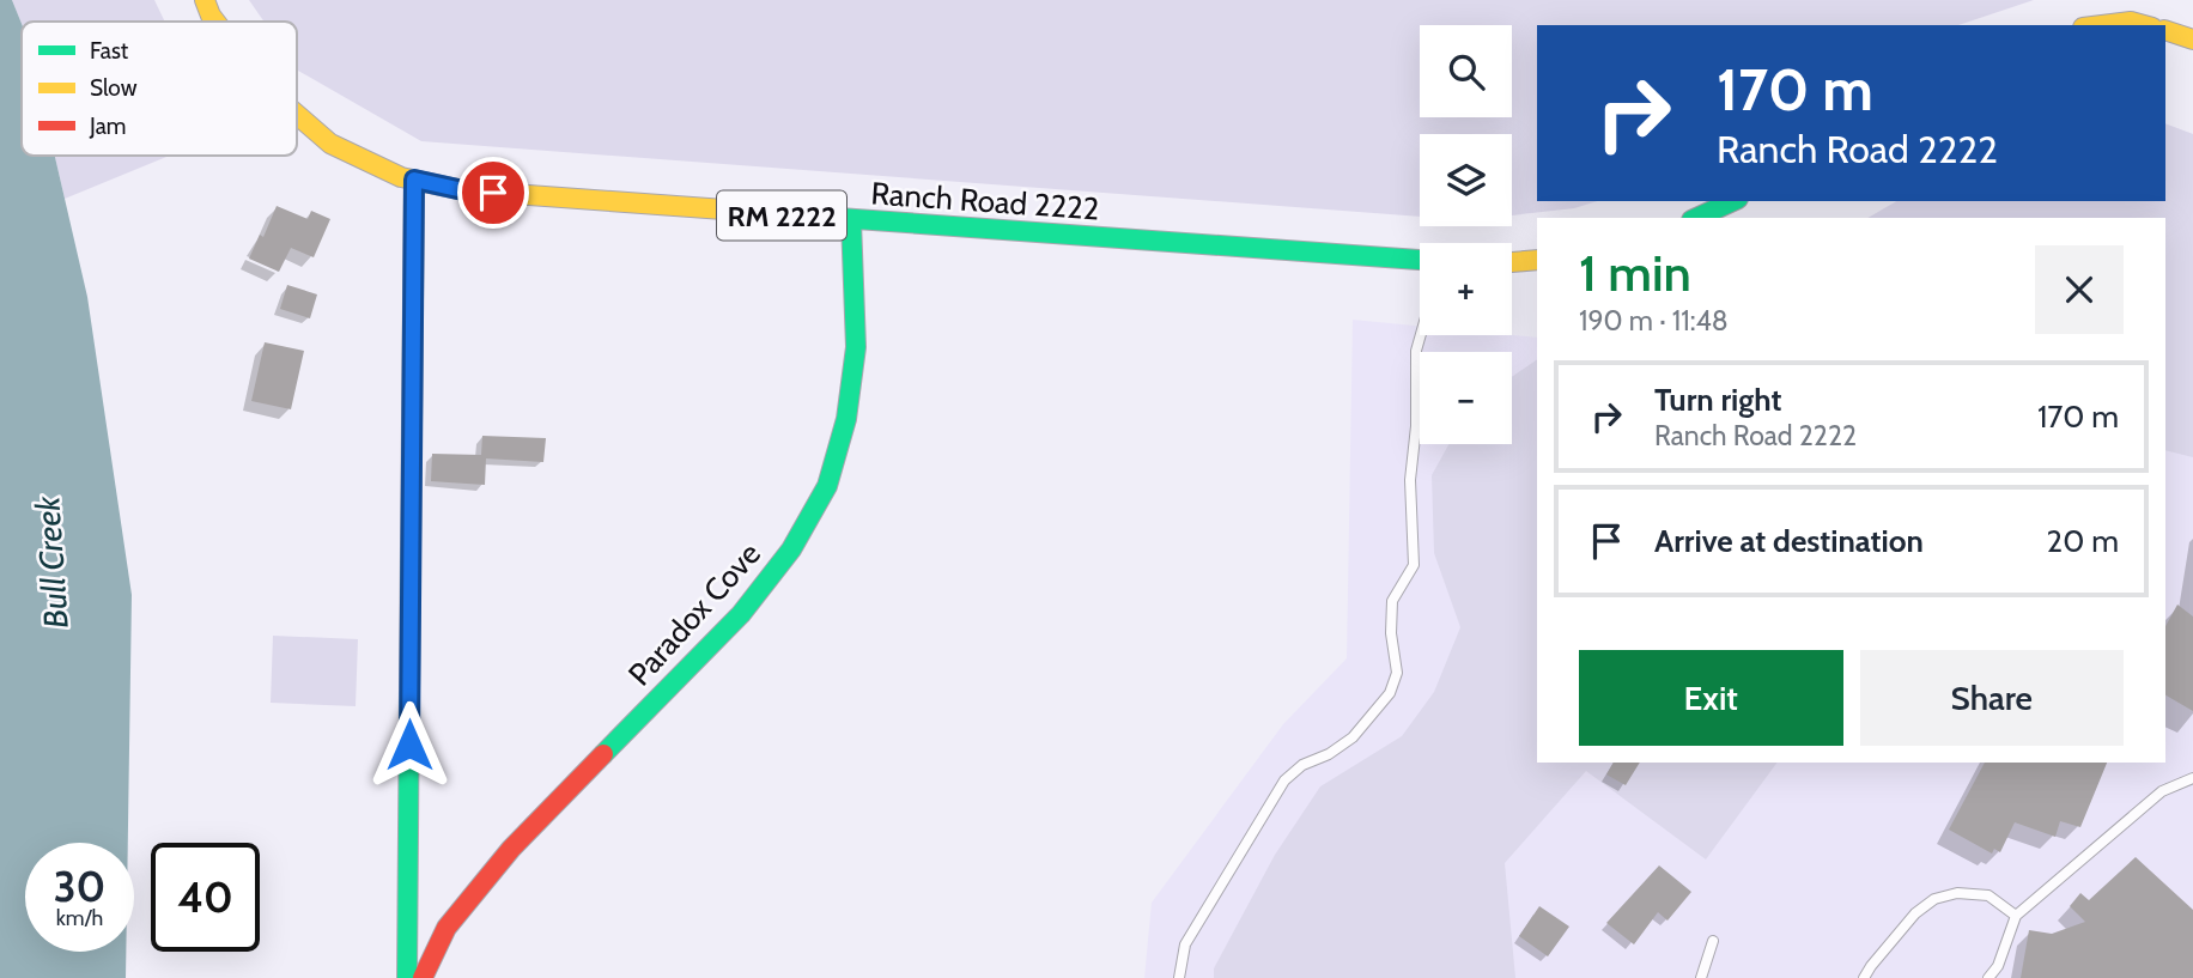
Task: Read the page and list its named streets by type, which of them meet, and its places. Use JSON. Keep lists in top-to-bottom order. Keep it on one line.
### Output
{"streets":{"street":["Ranch Road 2222","RM 2222","Paradox Cove"]},"crossings":[["Ranch Road 2222","Paradox Cove"]],"water":["Bull Creek"],"legend":["Fast","Slow","Jam"],"page":{"map_buttons":["+","−"],"turn":["170 m","Ranch Road 2222"],"heading":["1 min","190 m · 11:48"],"list":[{"name":"Turn right","note":"Ranch Road 2222","value":"170 m"},{"name":"Arrive at destination","value":"20 m"}],"buttons":["Exit","Share"],"speed":"30 km/h","limit":"40"}}
